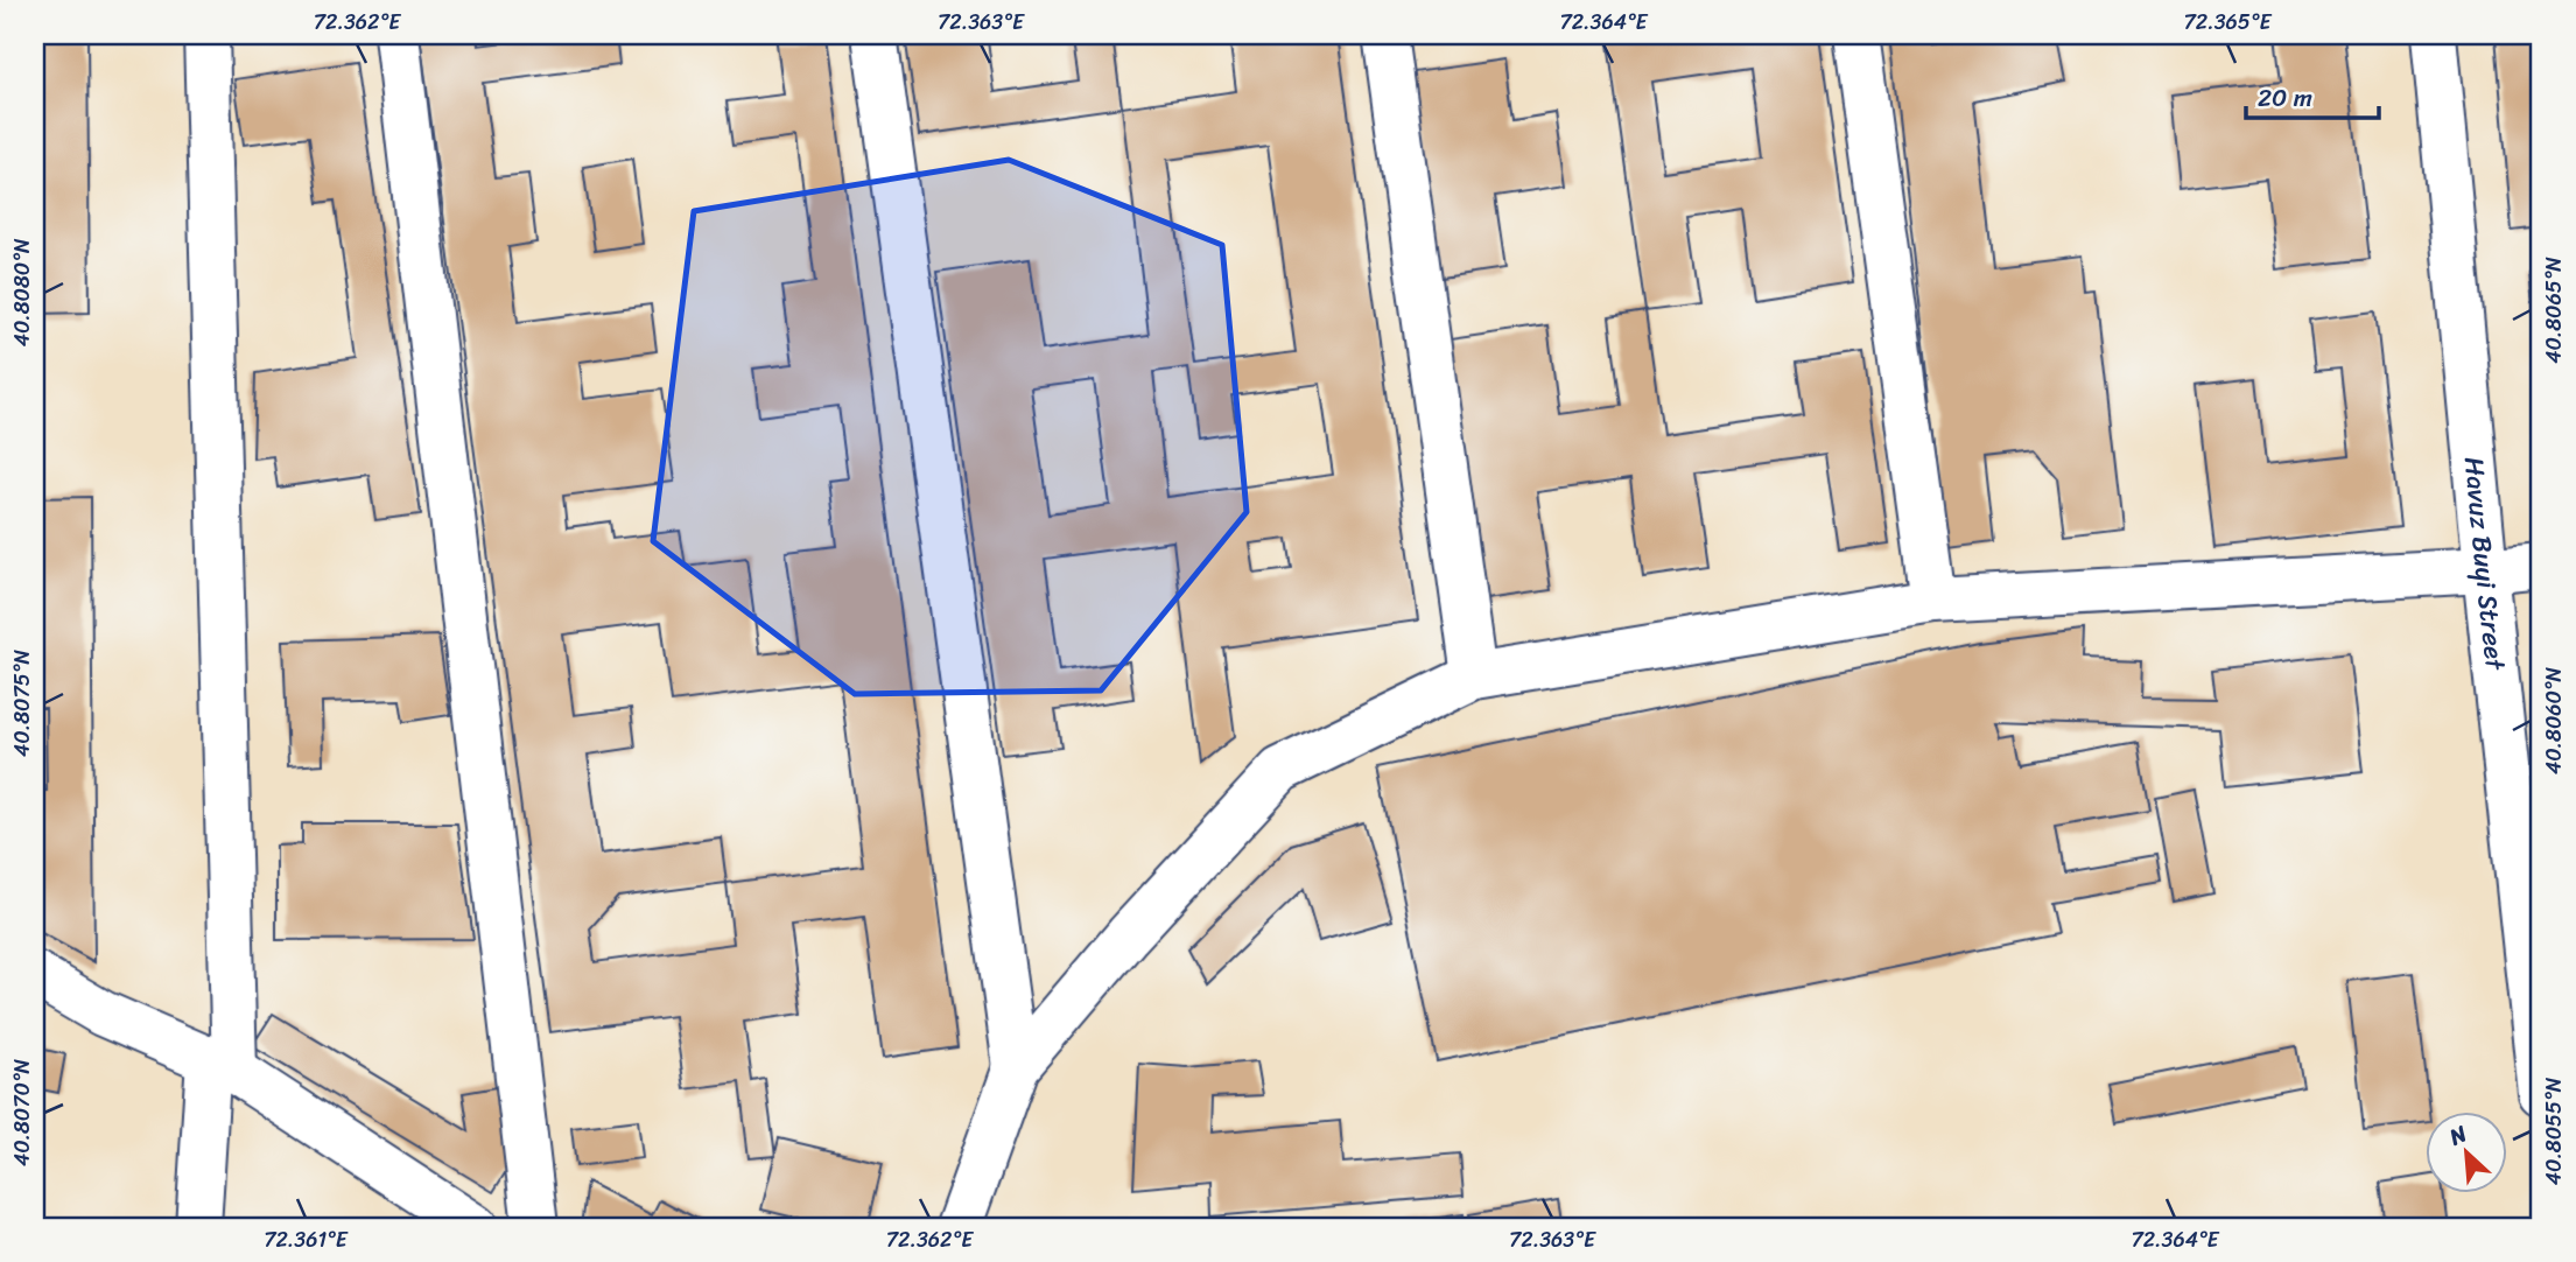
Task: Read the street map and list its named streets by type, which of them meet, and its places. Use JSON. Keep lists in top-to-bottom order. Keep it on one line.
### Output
{"streets":{"street":["Havuz Buyi Street"]},"scale_bar":"20 m","north":"top left","coordinates":["72.362°E","72.363°E","72.364°E","72.365°E","40.8080°N","40.8065°N","40.8075°N","40.8060°N","40.8070°N","40.8055°N","72.361°E"]}
